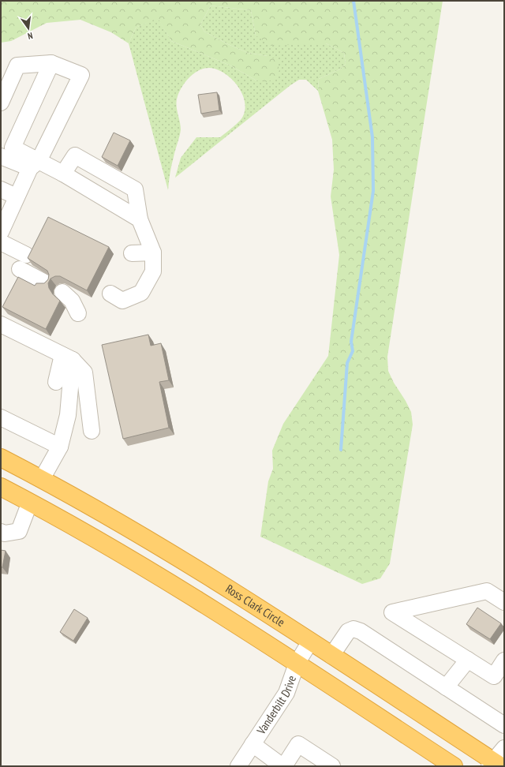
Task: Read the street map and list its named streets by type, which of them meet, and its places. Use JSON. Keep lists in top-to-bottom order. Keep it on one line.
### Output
{"streets":{"highway":["Ross Clark Circle"],"street":["Vanderbilt Drive"]},"crossings":[["Ross Clark Circle","Vanderbilt Drive"]],"north":"bottom"}
